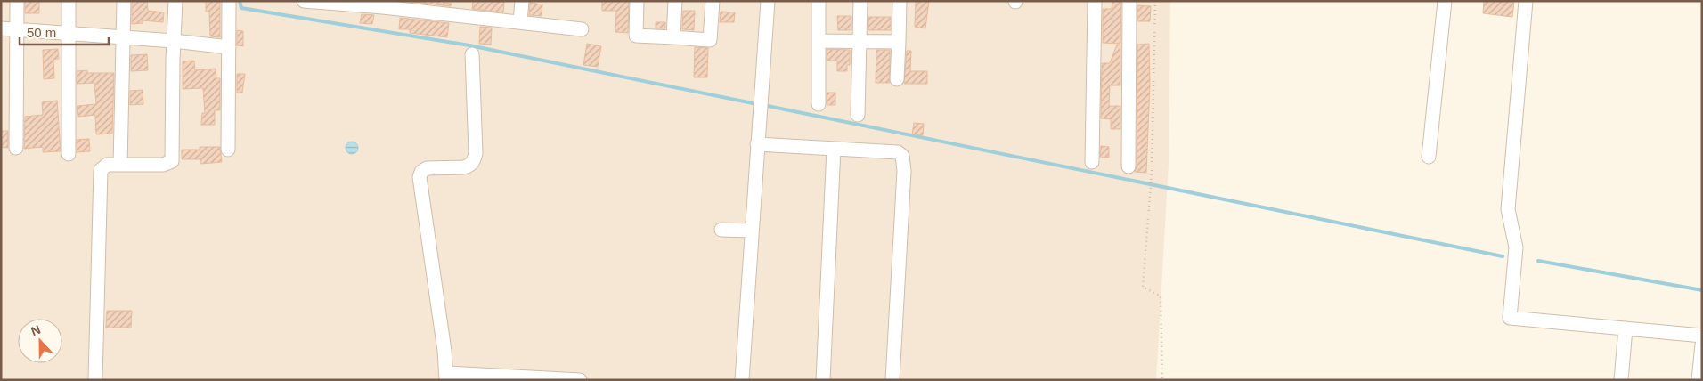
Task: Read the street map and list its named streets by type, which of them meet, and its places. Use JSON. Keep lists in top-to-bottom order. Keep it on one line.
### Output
{"scale_bar":"50 m","north":"top"}
